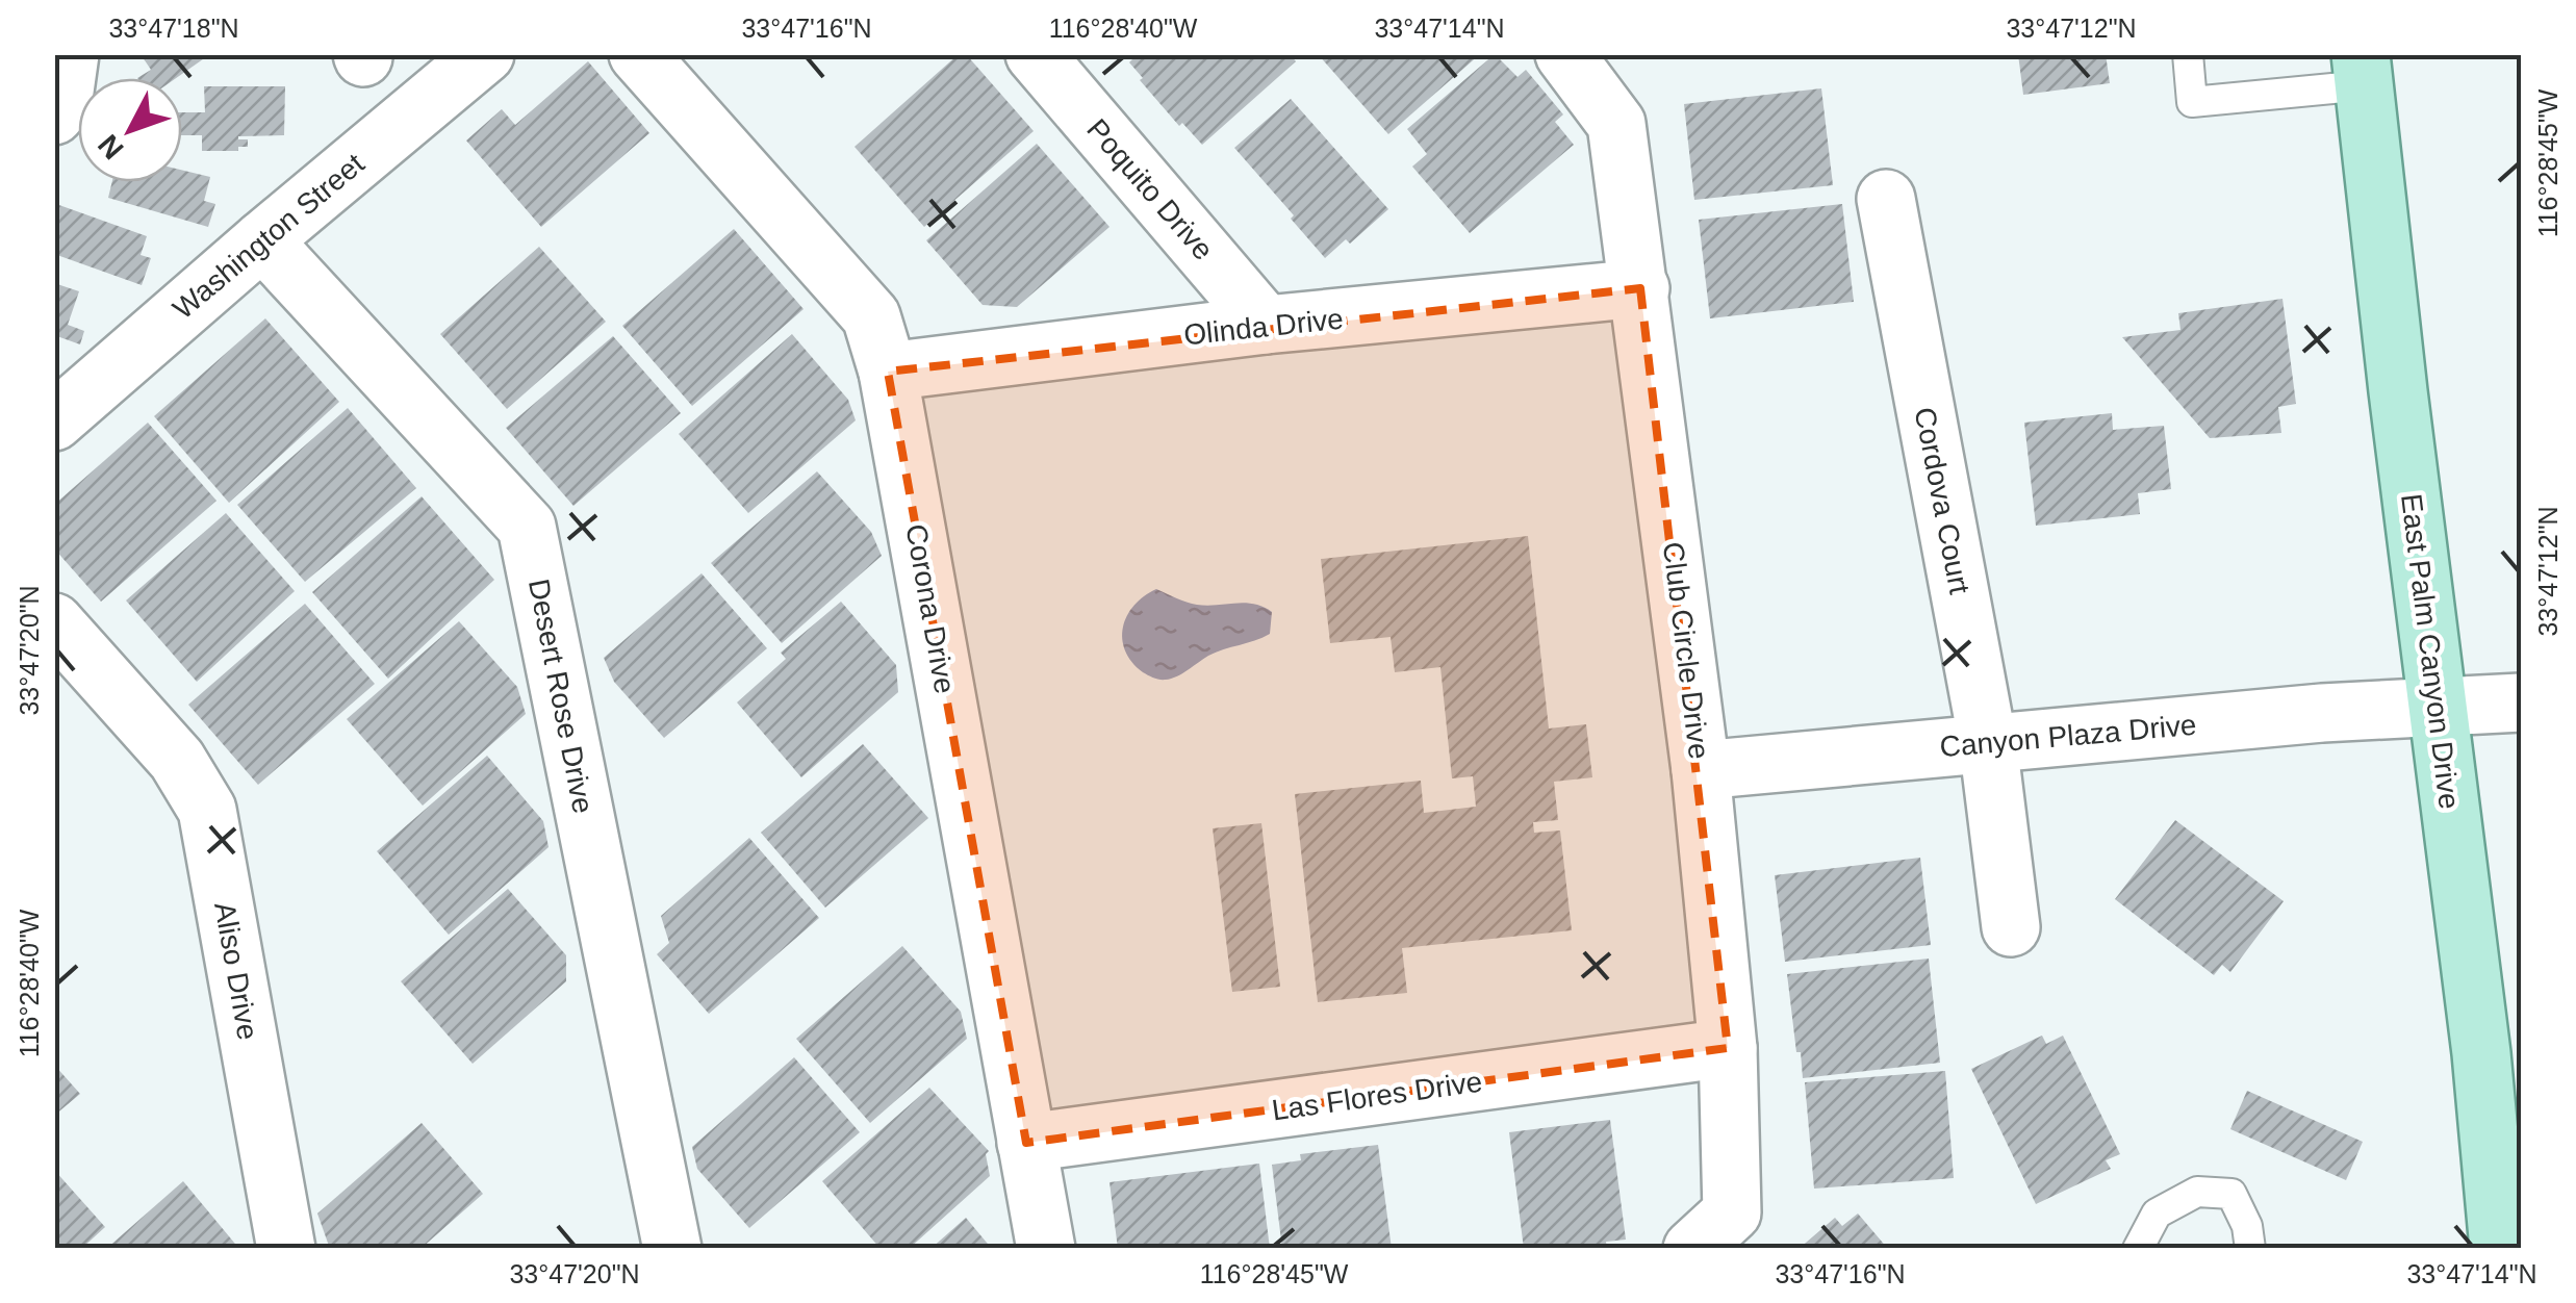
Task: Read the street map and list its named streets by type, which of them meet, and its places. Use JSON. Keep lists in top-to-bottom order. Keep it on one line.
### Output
{"streets":{"main road":["East Palm Canyon Drive"],"street":["Poquito Drive","Washington Street","Olinda Drive","Cordova Court","Corona Drive","Club Circle Drive","Desert Rose Drive","Canyon Plaza Drive","Aliso Drive","Las Flores Drive"]},"crossings":[["Poquito Drive","Olinda Drive"],["Washington Street","Desert Rose Drive"],["Olinda Drive","Corona Drive"],["Olinda Drive","Club Circle Drive"],["Cordova Court","Canyon Plaza Drive"],["Corona Drive","Las Flores Drive"],["Club Circle Drive","Canyon Plaza Drive"],["Club Circle Drive","Las Flores Drive"],["East Palm Canyon Drive","Canyon Plaza Drive"]],"north":"bottom left","coordinates":["33°47'18\"N","33°47'16\"N","116°28'40\"W","33°47'14\"N","33°47'12\"N","116°28'45\"W","33°47'20\"N"]}
